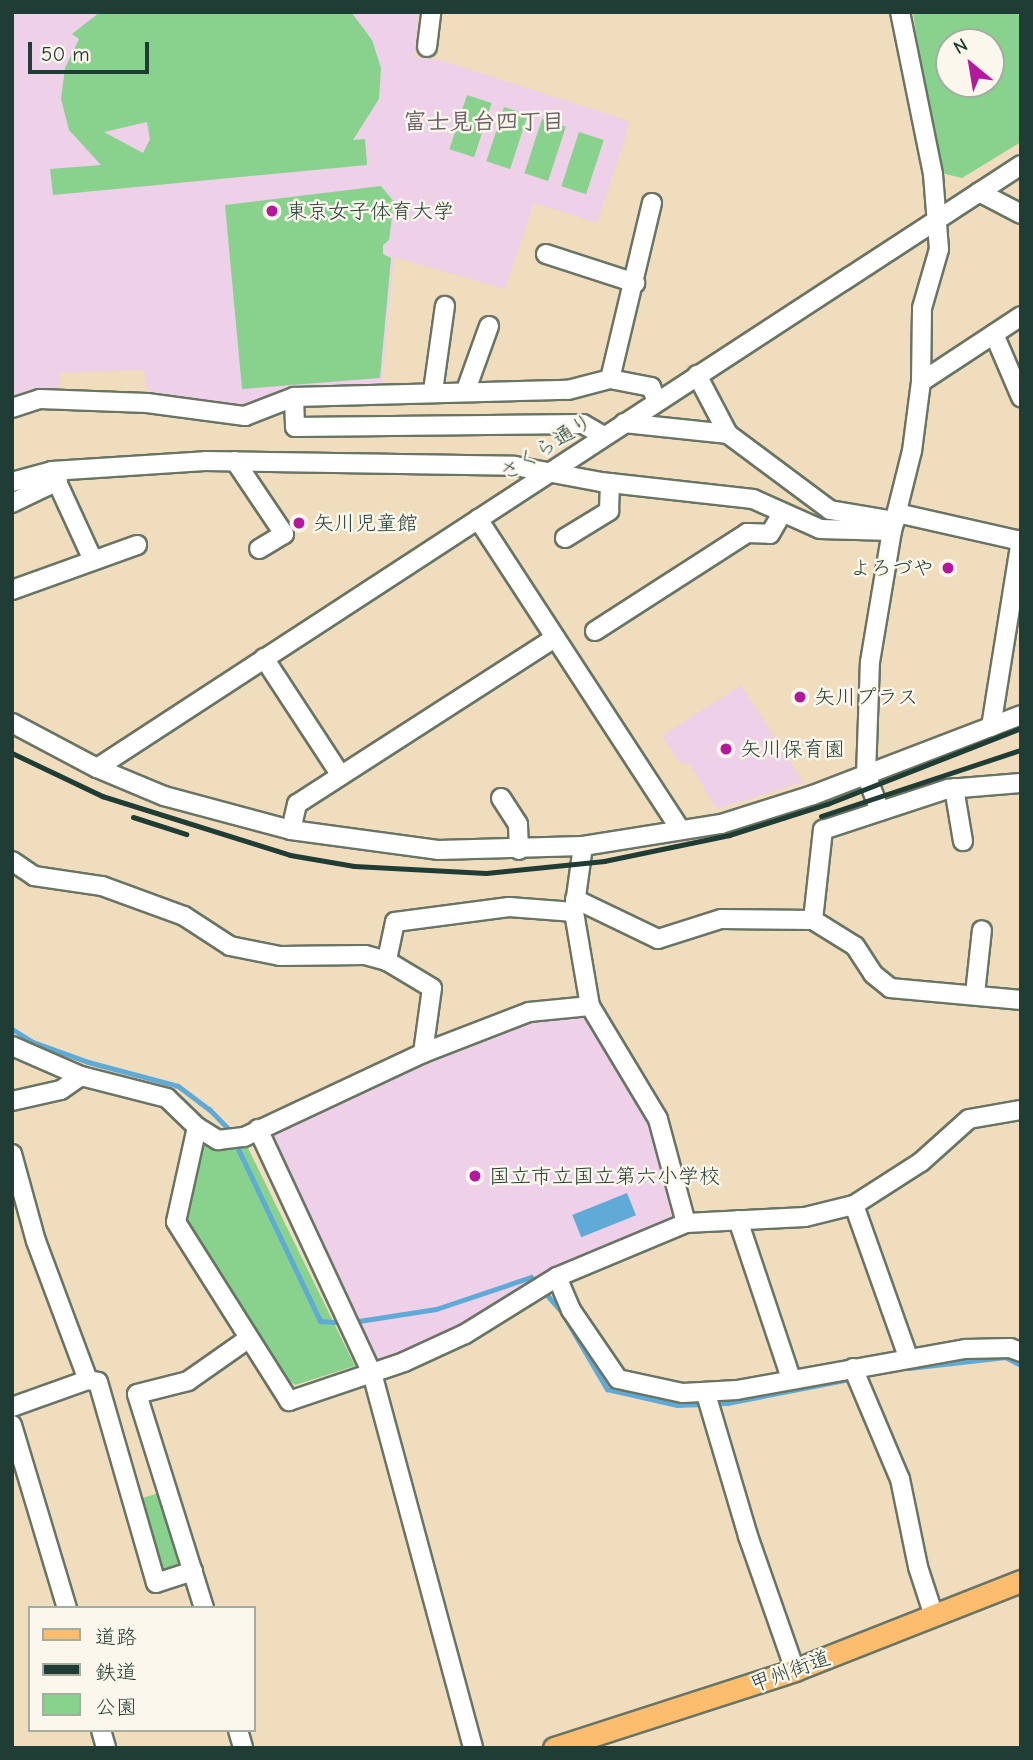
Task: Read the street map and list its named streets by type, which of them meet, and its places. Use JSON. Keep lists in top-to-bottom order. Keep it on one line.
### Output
{"streets":{"main road":["甲州街道"],"street":["さくら通り"]},"districts":["富士見台四丁目"],"places":["東京女子体育大学","矢川児童館","よろづや","矢川プラス","矢川保育園","国立市立国立第六小学校"],"legend":["道路","鉄道","公園"],"scale_bar":"50 m","north":"top left"}
